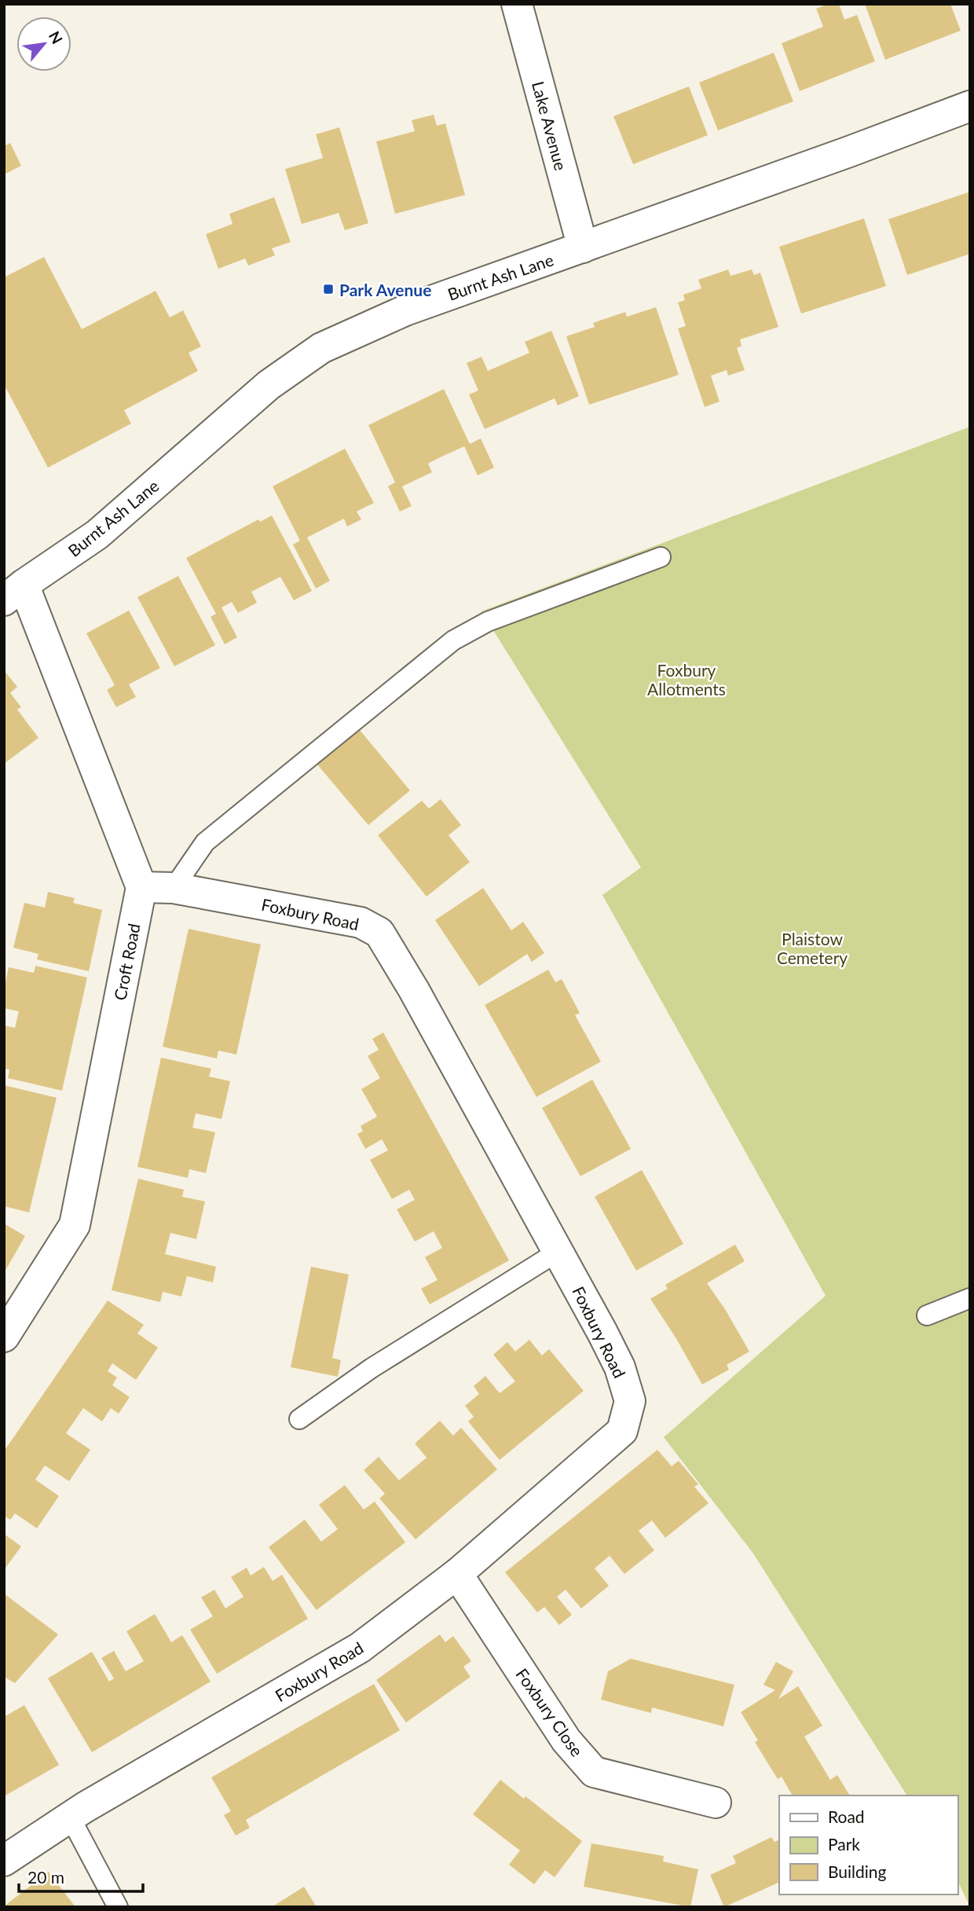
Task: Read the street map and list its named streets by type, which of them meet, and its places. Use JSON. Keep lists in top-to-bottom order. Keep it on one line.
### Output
{"streets":{"street":["Lake Avenue","Burnt Ash Lane","Foxbury Road","Croft Road","Foxbury Close"]},"crossings":[["Lake Avenue","Burnt Ash Lane"],["Foxbury Road","Croft Road"],["Foxbury Road","Foxbury Close"]],"parks":["Foxbury Allotments","Plaistow Cemetery"],"places":{"transit":["Park Avenue"]},"legend":["Road","Park","Building"],"scale_bar":"20 m","north":"top right"}
